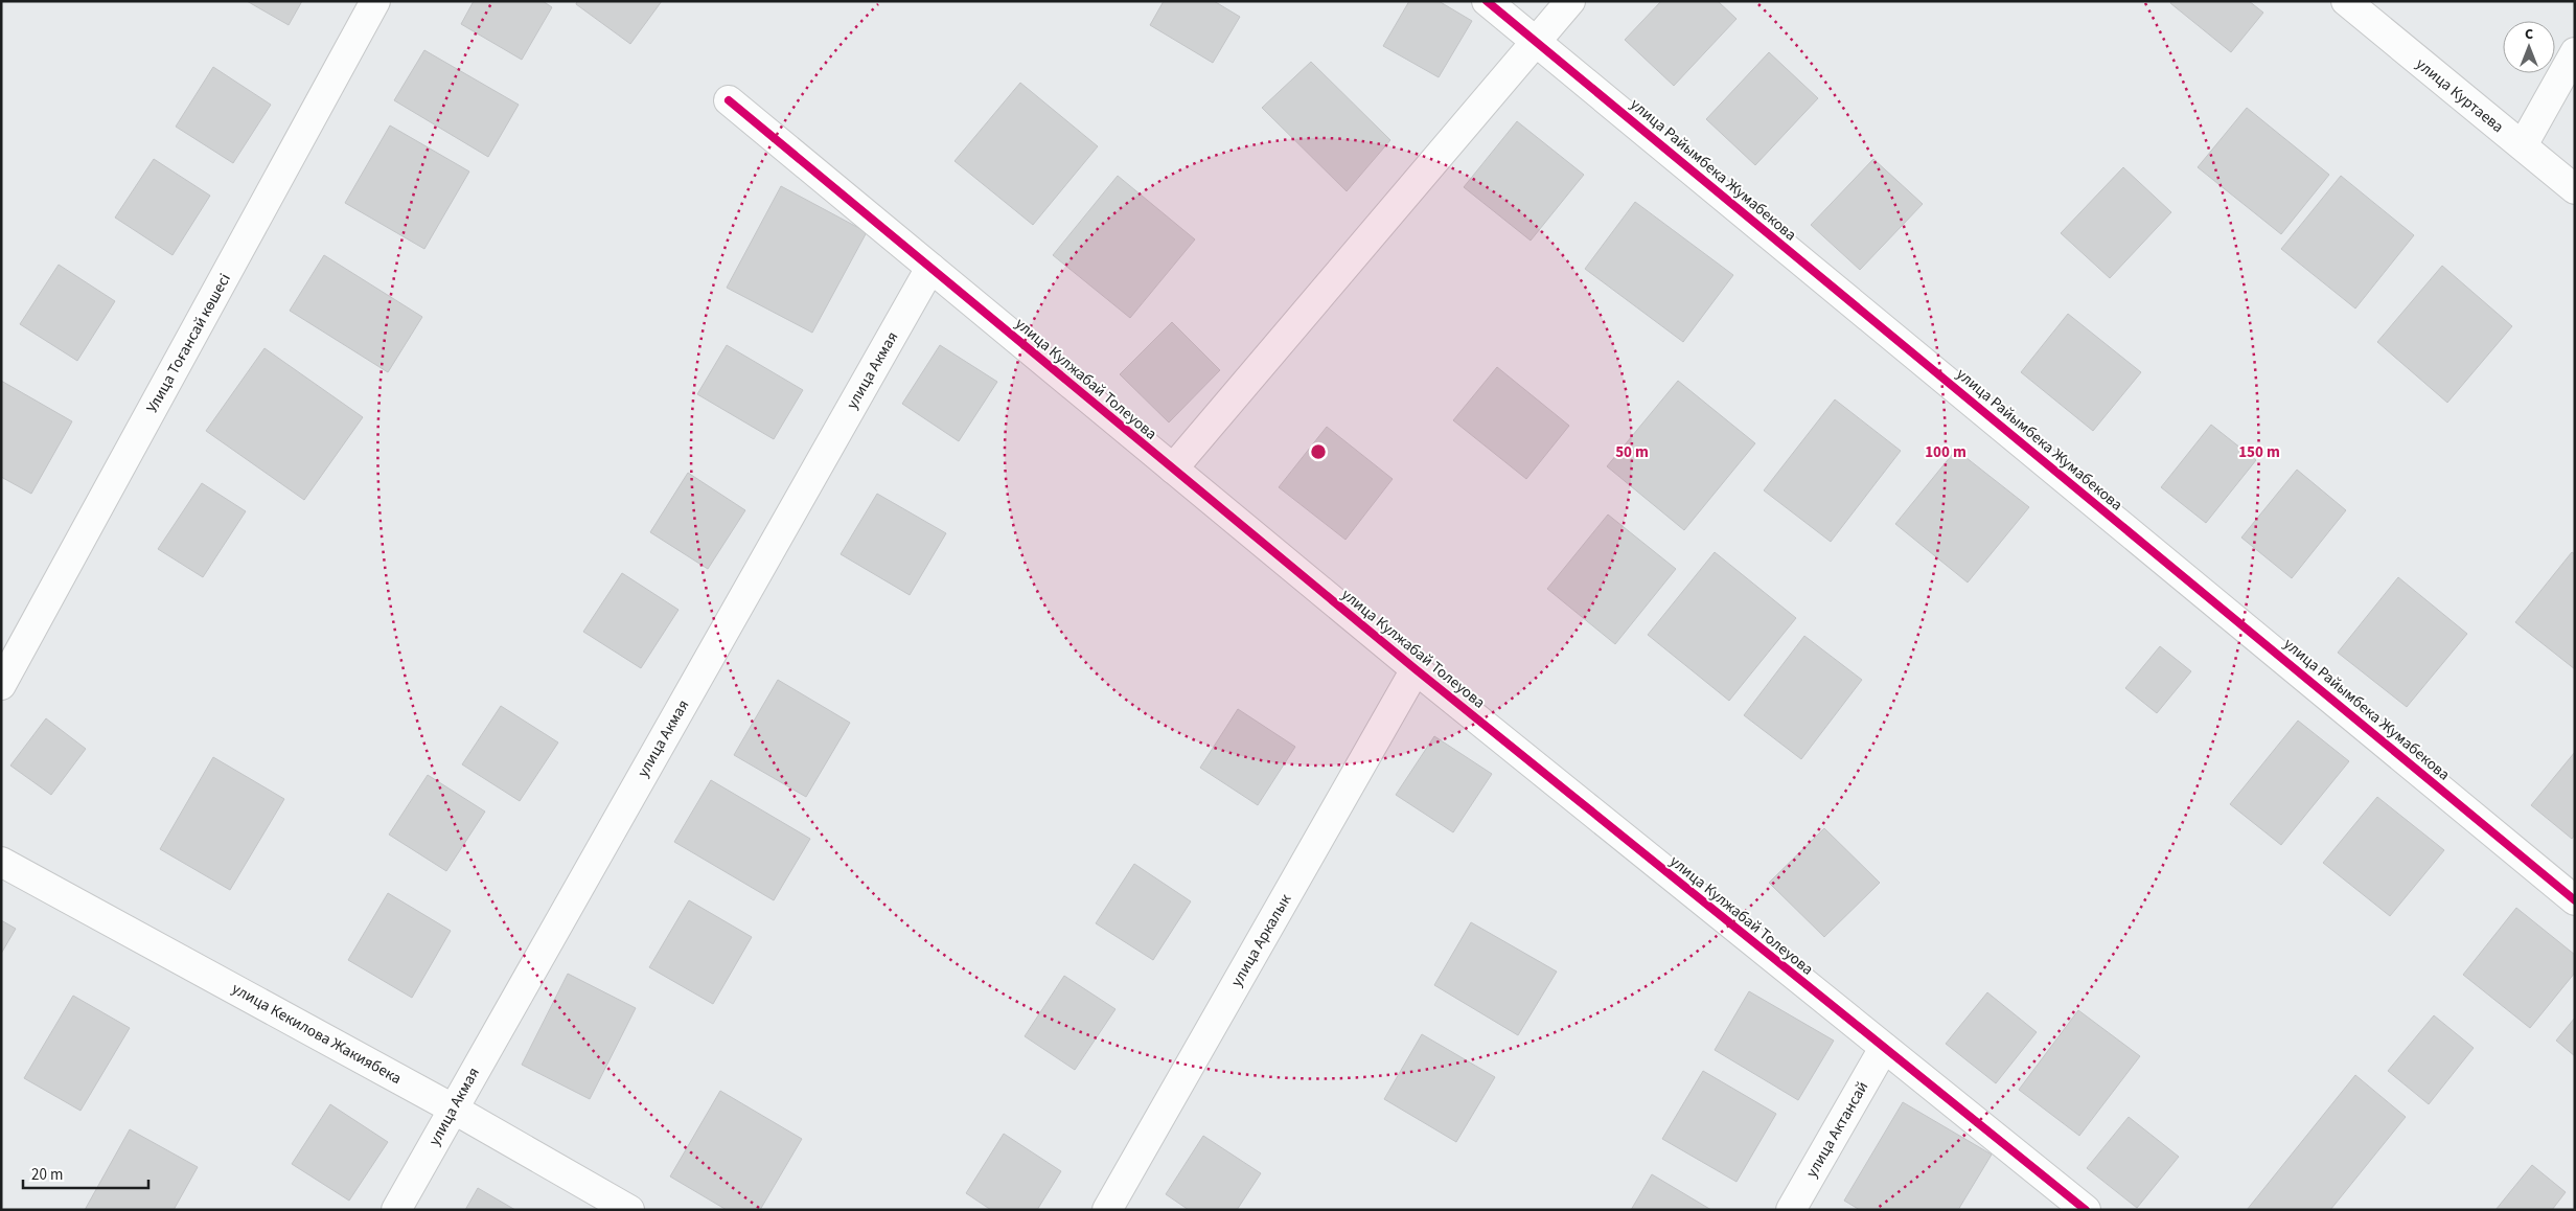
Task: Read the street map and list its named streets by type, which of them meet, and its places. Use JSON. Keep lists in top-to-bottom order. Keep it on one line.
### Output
{"streets":{"street":["улица Куртаева","улица Райымбека Жумабекова","Улица Тоғансай көшесі","улица Акмая","улица Кулжабай Толеуова","улица Аркалык","улица Кекилова Жакиябека","улица Актансай"]},"crossings":[["улица Акмая","улица Кулжабай Толеуова"],["улица Акмая","улица Кекилова Жакиябека"],["улица Кулжабай Толеуова","улица Аркалык"],["улица Кулжабай Толеуова","улица Актансай"]],"scale_bar":"20 m","north":"top","rings":["50 m","100 m","150 m"]}
